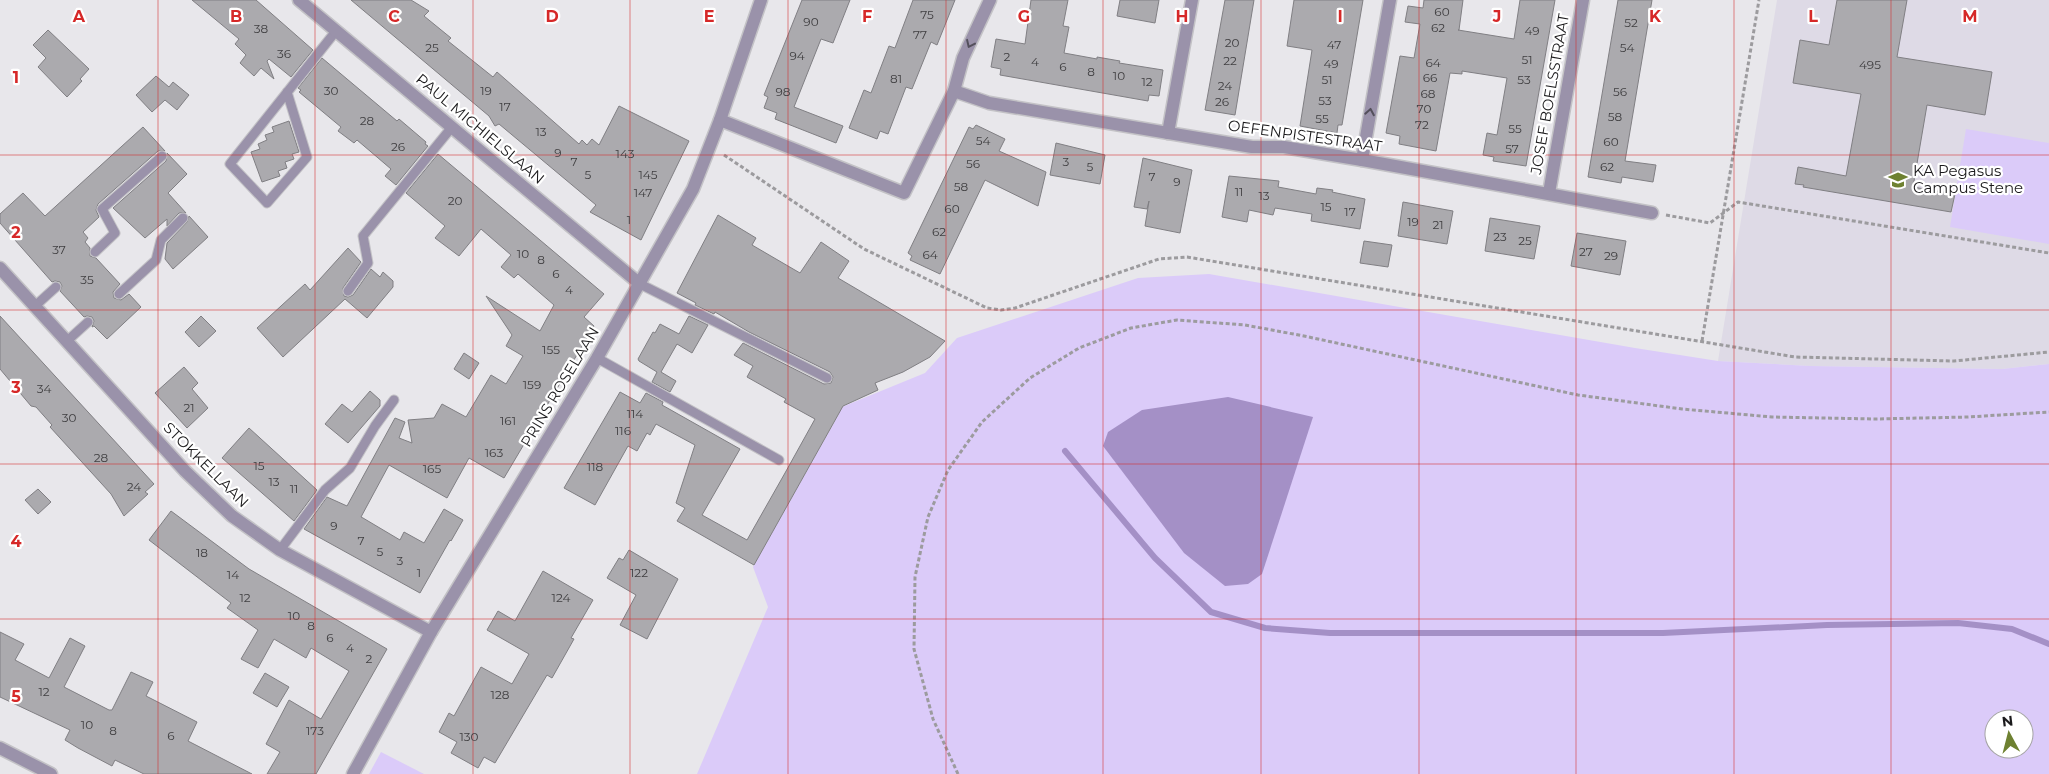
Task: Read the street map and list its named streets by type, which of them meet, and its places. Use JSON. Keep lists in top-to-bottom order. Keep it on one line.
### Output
{"streets":{"street":["JOSEF BOELSSTRAAT","PAUL MICHIELSLAAN","OEFENPISTESTRAAT","PRINS ROSELAAN","STOKKELLAAN"]},"crossings":[["JOSEF BOELSSTRAAT","OEFENPISTESTRAAT"],["PAUL MICHIELSLAAN","PRINS ROSELAAN"],["PRINS ROSELAAN","STOKKELLAAN"]],"places":{"school or university":["KA Pegasus Campus Stene"]},"house_numbers":["60","75","90","52","62","38","49","77","20","47","25","54","36","94","2","51","22","4","64","49","495","6","8","10","66","81","51","53","12","24","30","19","98","56","68","53","26","17","70","58","55","28","72","55","13","54","60","26","57","9","143","7","3","56","5","62","5","145","7","9","58","11","147","13","20","15","60","17","1","19","21","62","23","25","37","27","10","64","29","8","6","35","4","155","159","34","21","114","30","161","116","163","28","15","118","165","13","24","11","9","7","5","18","3","1","122","14","12","124","10","8","6","4","2","12","128","10","8","173","6","130"],"north":"top","grid":{"columns":["A","B","C","D","E","F","G","H","I","J","K","L","M"],"rows":["1","2","3","4","5"]}}
